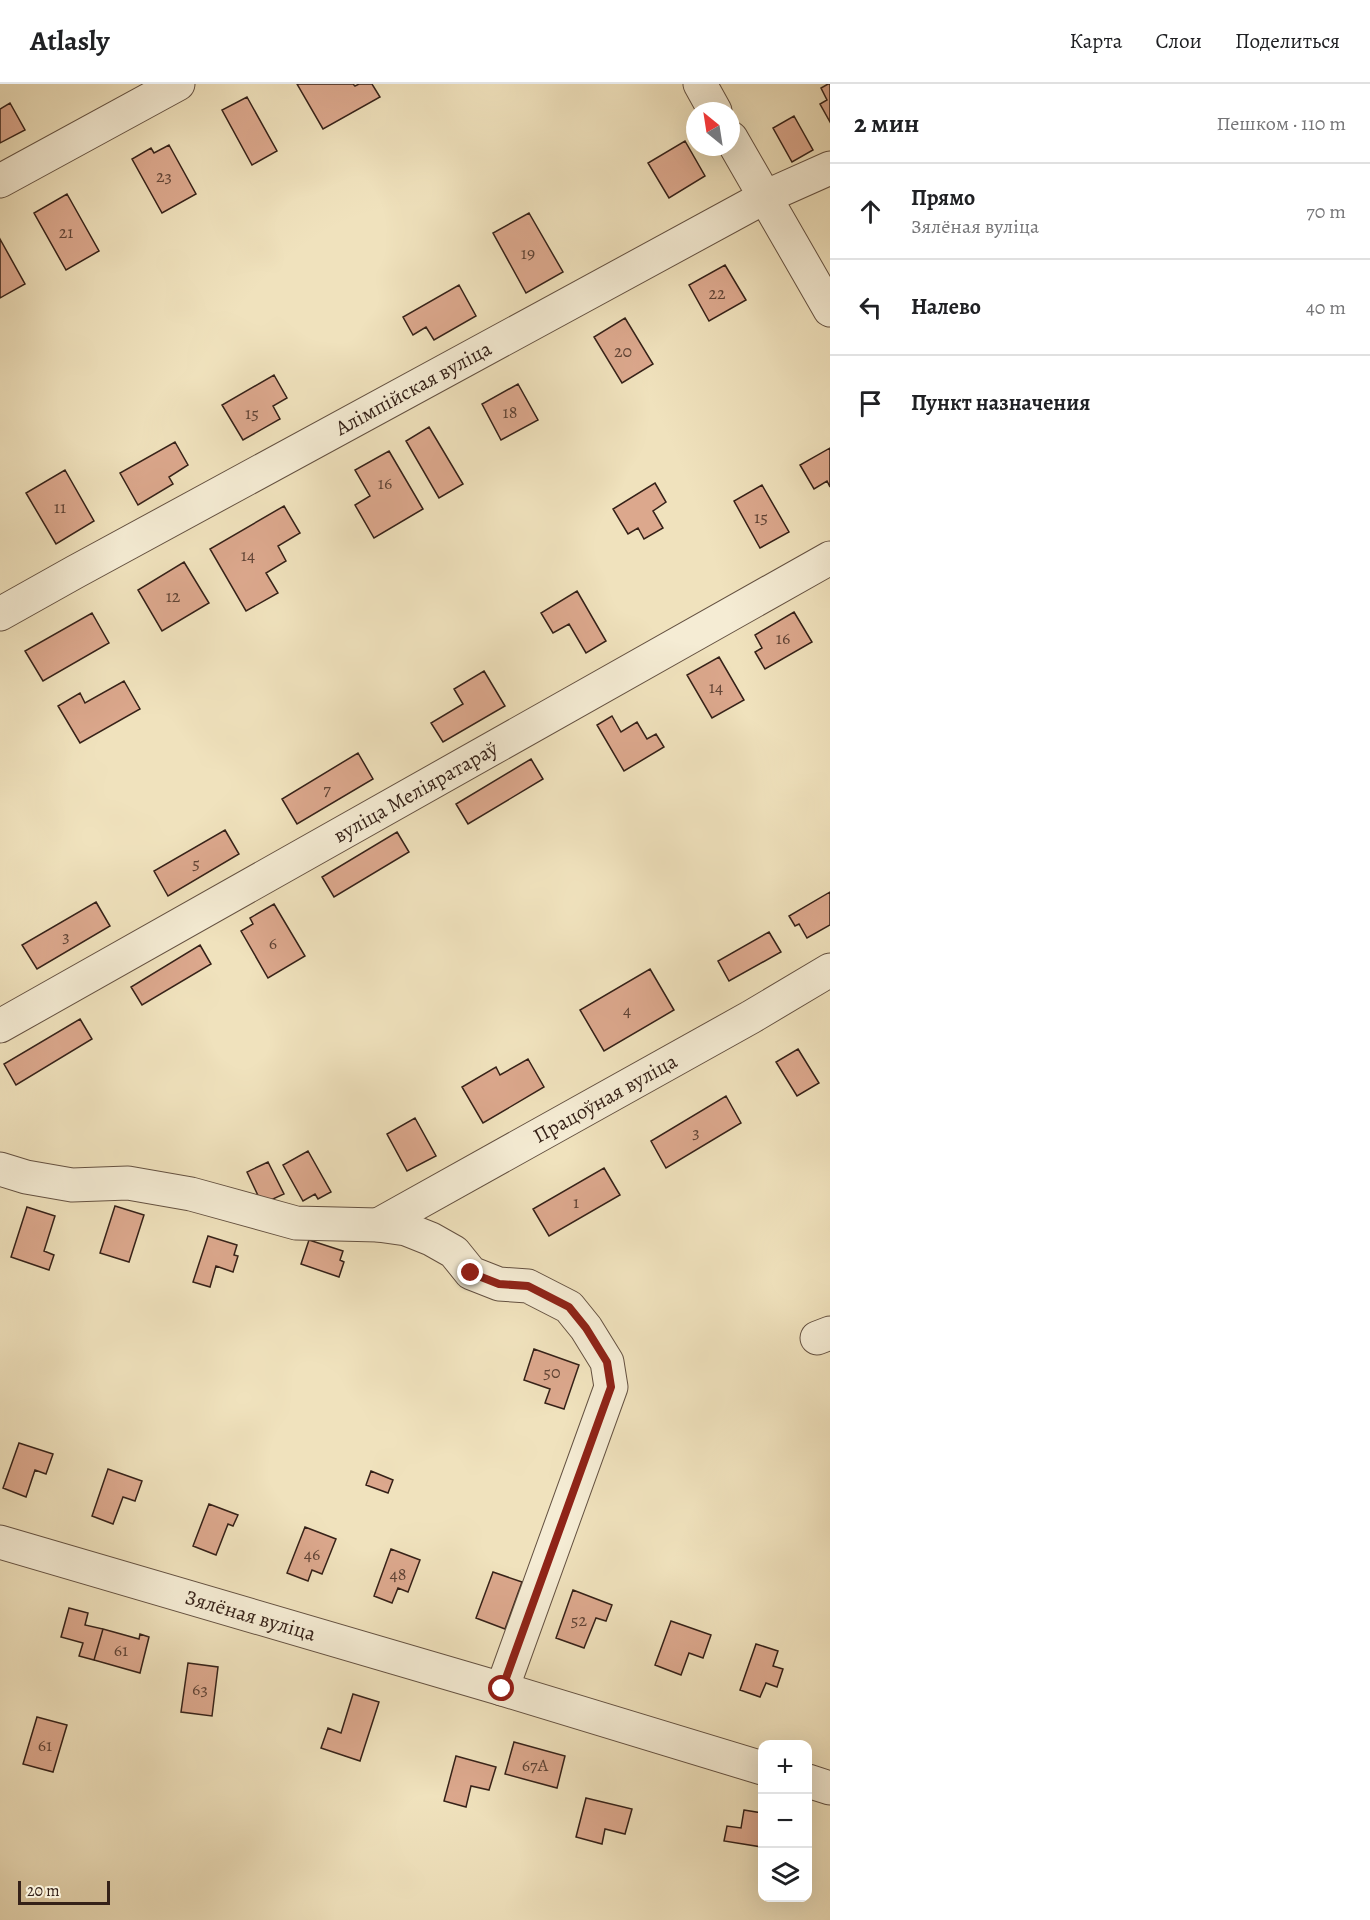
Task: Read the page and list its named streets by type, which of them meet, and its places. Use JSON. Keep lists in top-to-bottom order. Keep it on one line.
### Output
{"streets":{"street":["Алімпійская вуліца","вуліца Меліяратараў","Працоўная вуліца","Зялёная вуліца"]},"house_numbers":["23","21","19","22","20","18","15","16","11","15","14","12","16","14","7","5","3","6","4","3","1","50","46","48","52","61","63","61","67А"],"scale_bar":"20 m","north":"top left","page":{"header":"Atlasly","nav":["Карта","Слои","Поделиться"],"heading":["2 мин","Пешком · 110 m"],"list":[["Прямо","Зялёная вуліца","70 m"],["Налево","40 m"],"Пункт назначения"],"map_buttons":["+","−"],"scale":"20 m"}}
